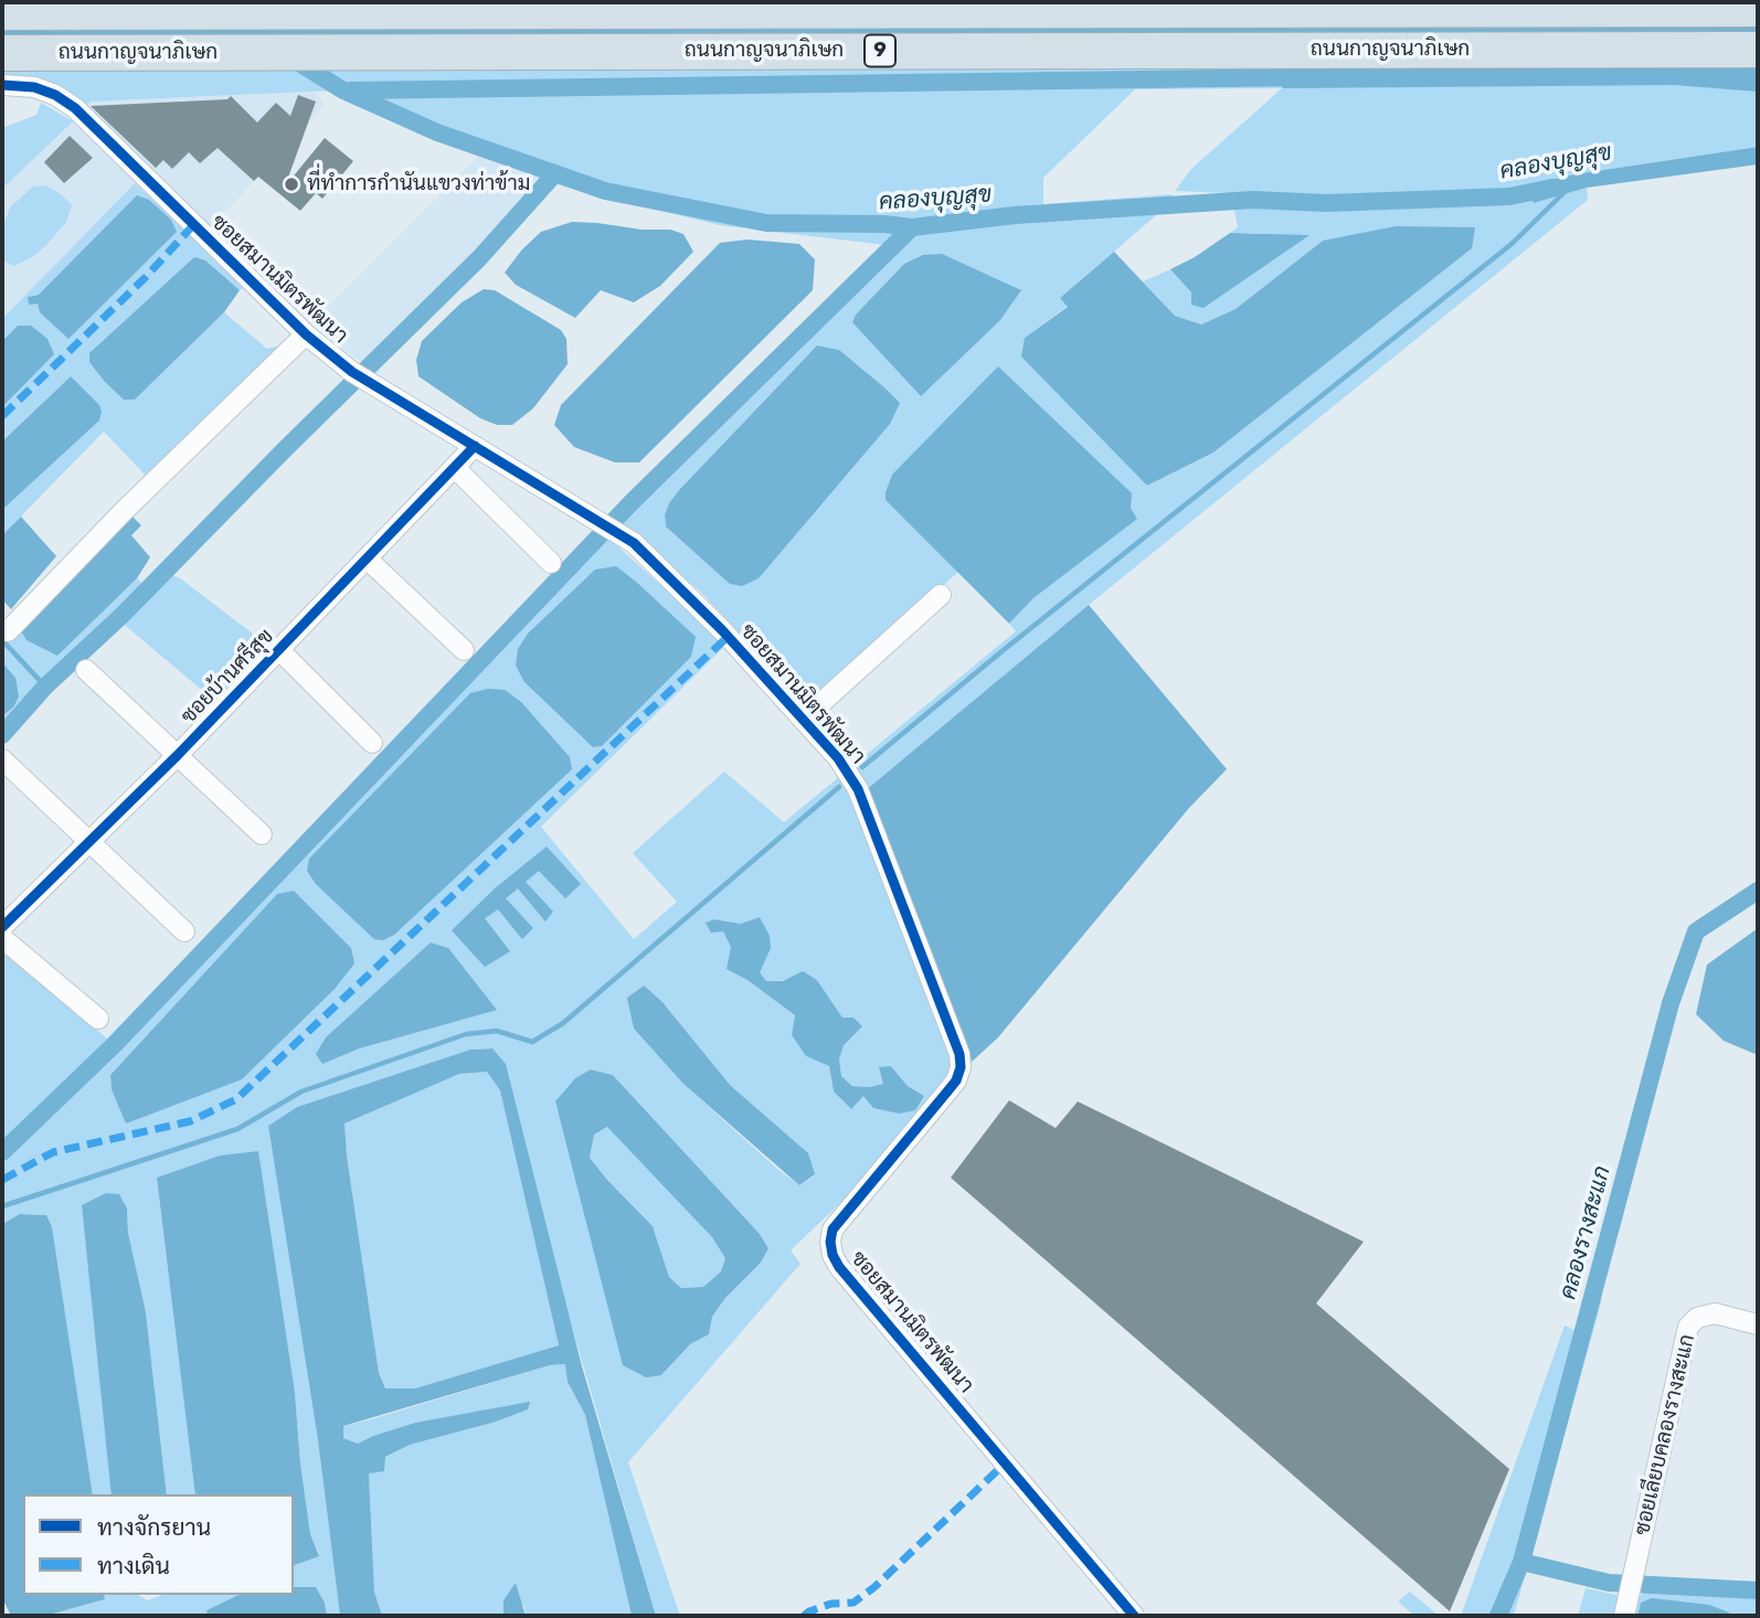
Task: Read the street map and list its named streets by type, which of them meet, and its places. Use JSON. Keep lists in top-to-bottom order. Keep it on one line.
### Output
{"streets":{"highway":["ถนนกาญจนาภิเษก","9"],"street":["ซอยสมานมิตรพัฒนา","ซอยบ้านศรีสุข","ซอยเลียบคลองรางสะแก"]},"crossings":[["ซอยสมานมิตรพัฒนา","ซอยบ้านศรีสุข"]],"water":["คลองบุญสุข","คลองรางสะแก"],"places":["ที่ทำการกำนันแขวงท่าข้าม"],"legend":["ทางจักรยาน","ทางเดิน"]}
